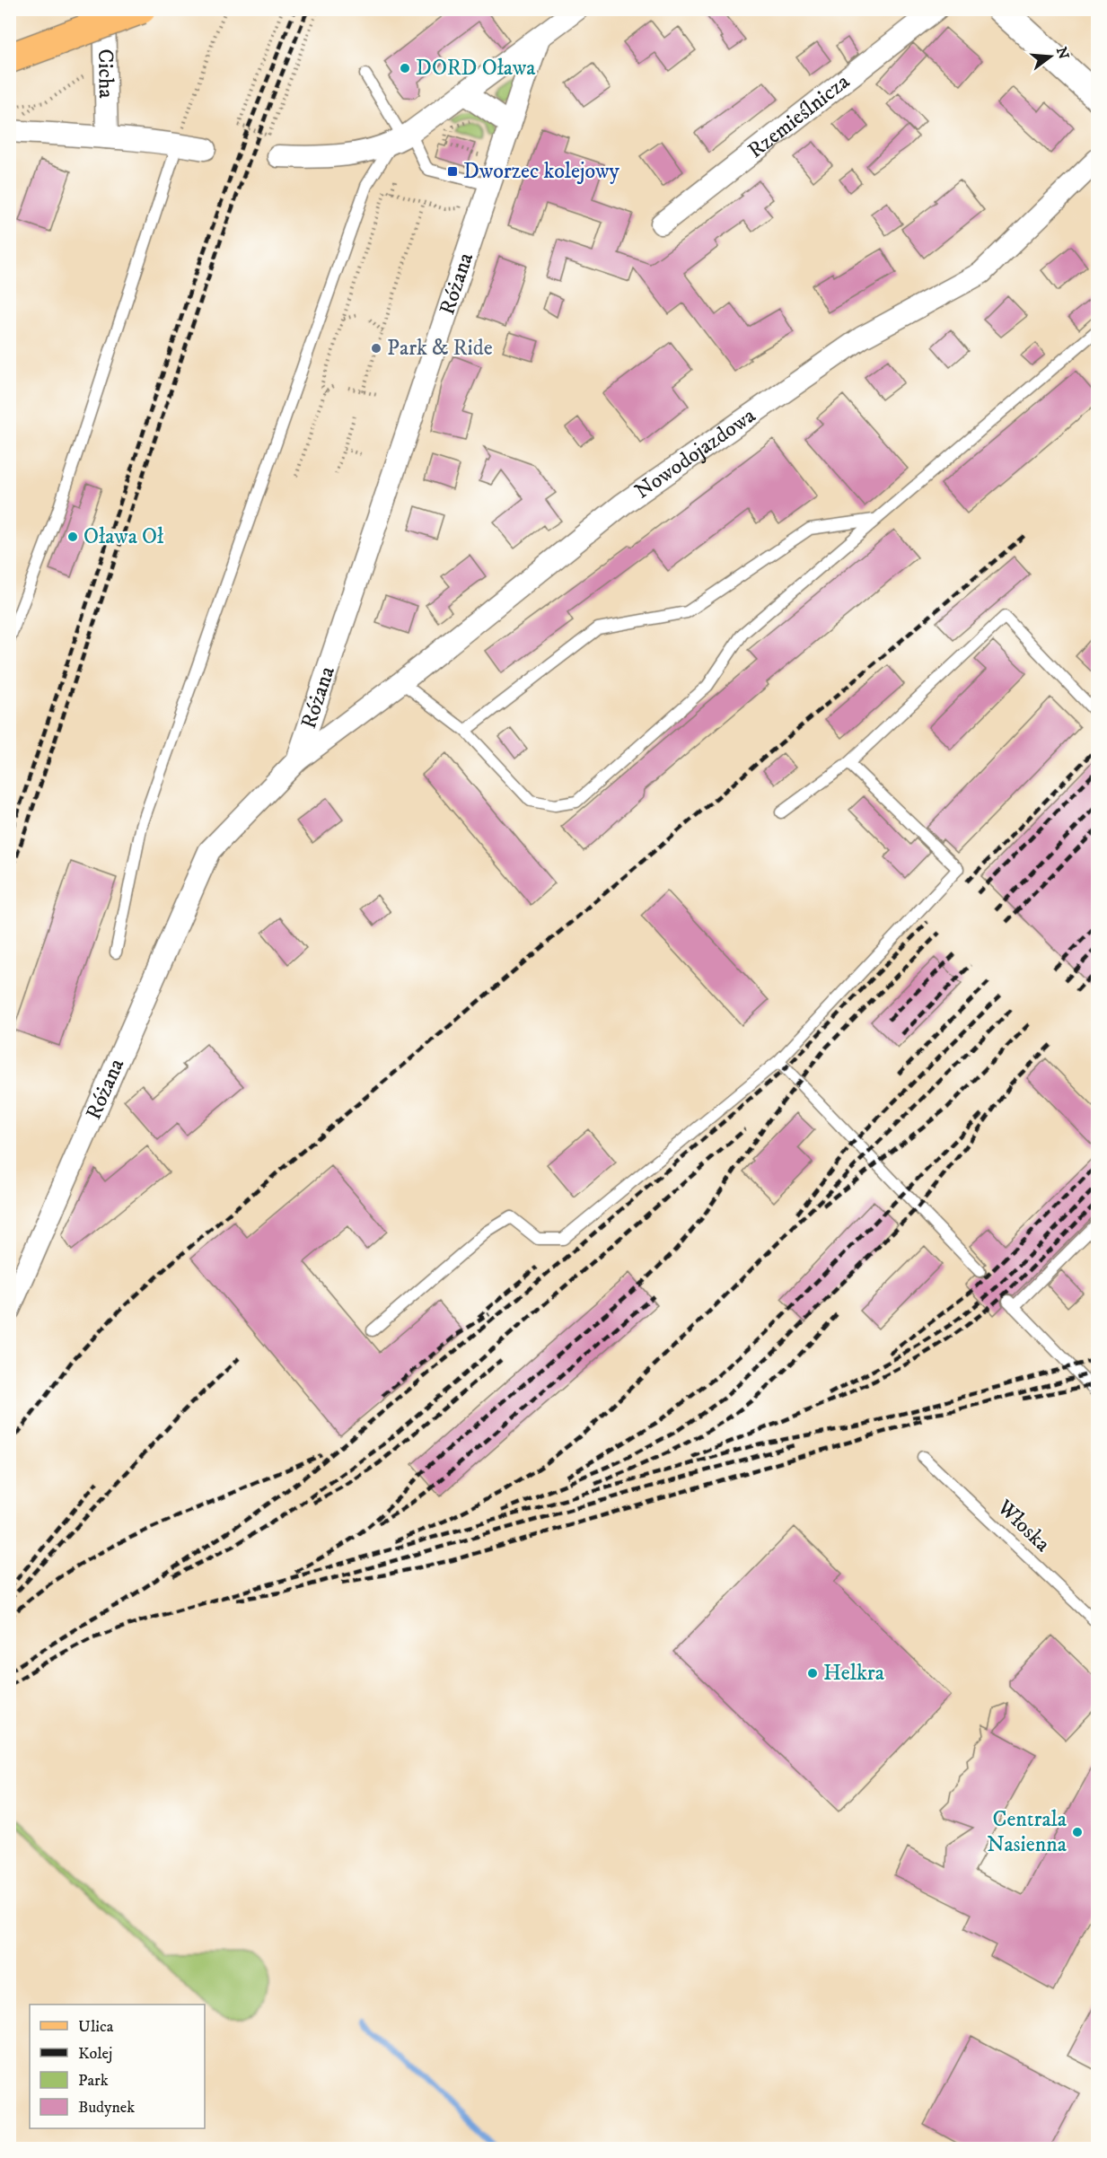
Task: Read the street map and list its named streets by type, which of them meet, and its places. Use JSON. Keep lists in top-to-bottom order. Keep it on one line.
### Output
{"streets":{"street":["Cicha","Rzemieślnicza","Różana","Nowodojazdowa"],"lane":["Włoska"]},"crossings":[["Różana","Nowodojazdowa"]],"places":{"other":["DORD Oława","Park & Ride","Oława Oł","Helkra","Centrala Nasienna"],"transit":["Dworzec kolejowy"]},"legend":["Ulica","Kolej","Park","Budynek"],"north":"right"}
